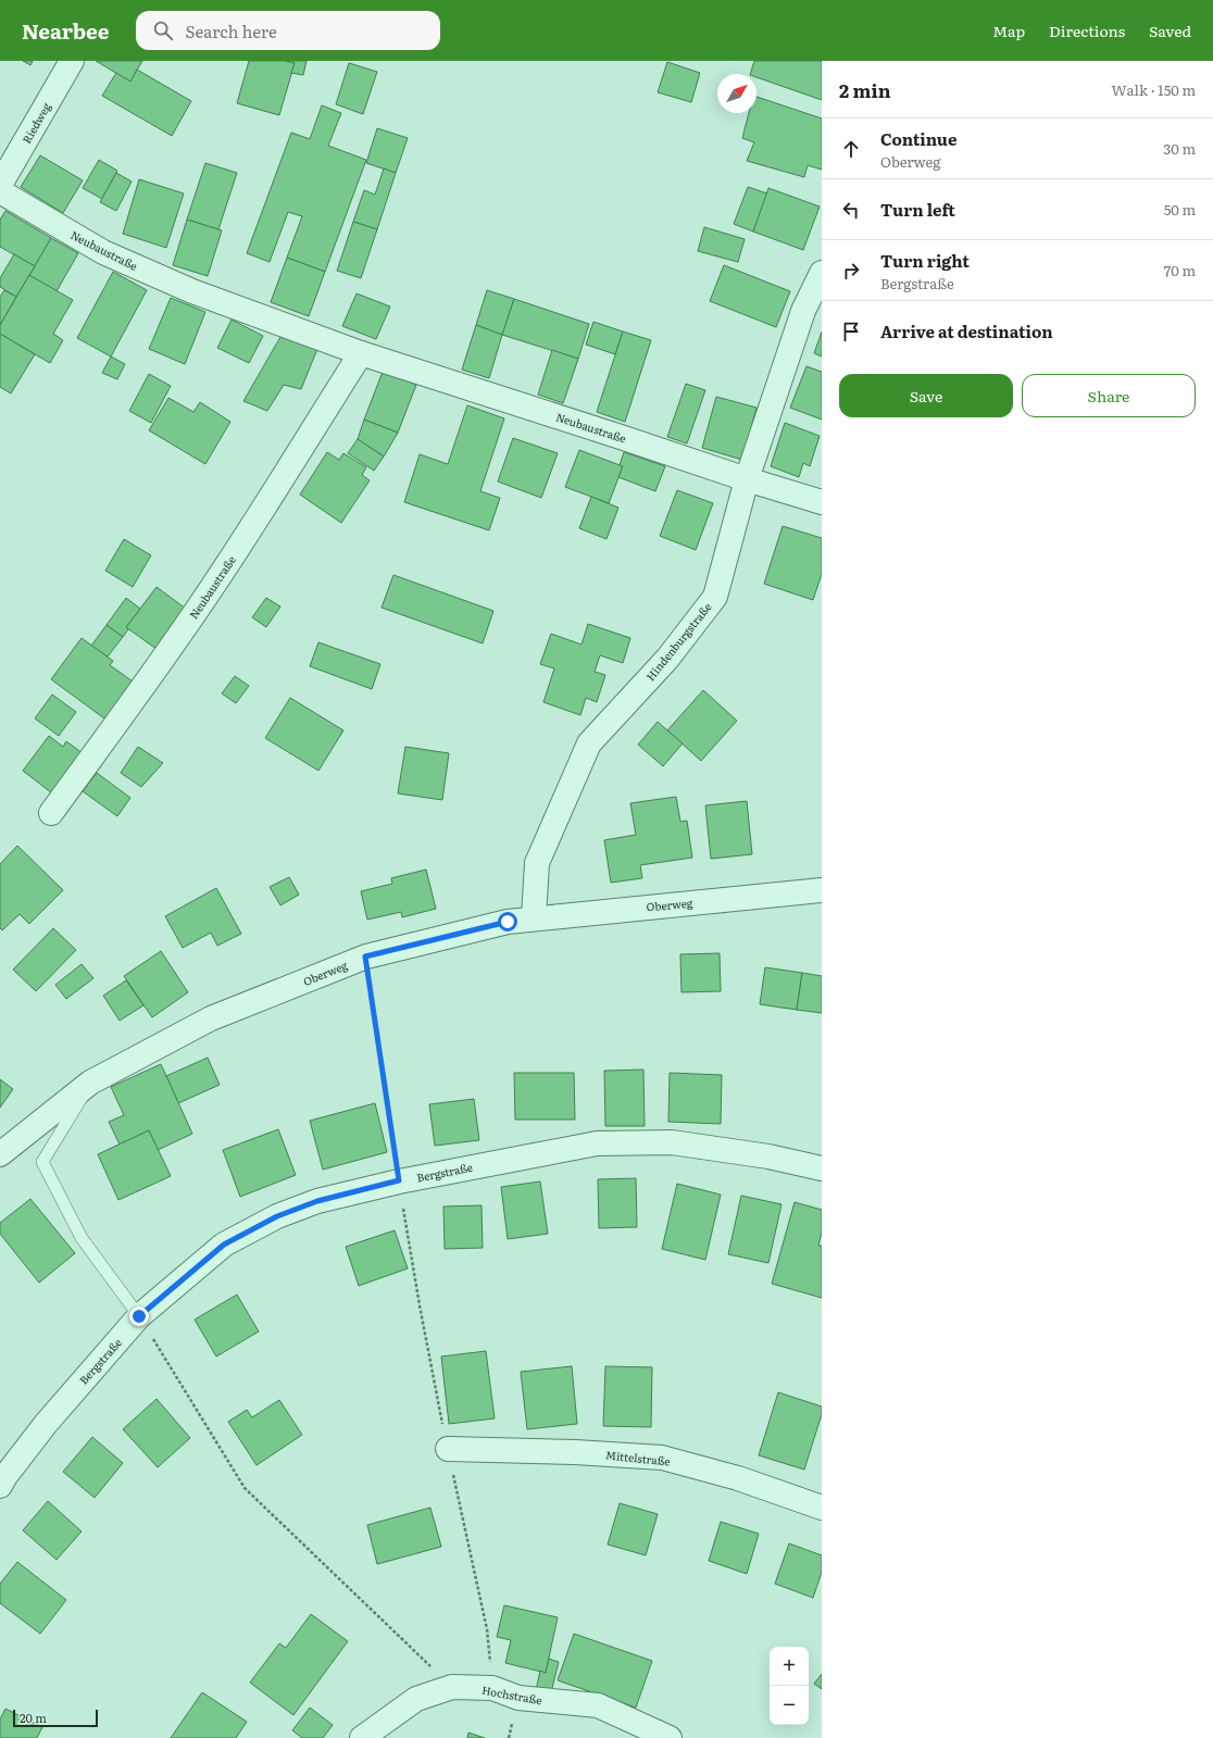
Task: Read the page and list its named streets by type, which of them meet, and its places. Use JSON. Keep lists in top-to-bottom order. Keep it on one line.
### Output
{"streets":{"street":["Riedweg","Neubaustraße","Hindenburgstraße","Oberweg","Bergstraße","Mittelstraße","Hochstraße"]},"crossings":[["Neubaustraße","Hindenburgstraße"],["Hindenburgstraße","Oberweg"]],"scale_bar":"20 m","north":"top right","page":{"header":"Nearbee","search":"Search here","nav":["Map","Directions","Saved"],"heading":["2 min","Walk · 150 m"],"list":[["Continue","Oberweg","30 m"],["Turn left","50 m"],["Turn right","Bergstraße","70 m"],"Arrive at destination"],"buttons":["Save","Share"],"map_buttons":["+","−"],"scale":"20 m"}}
